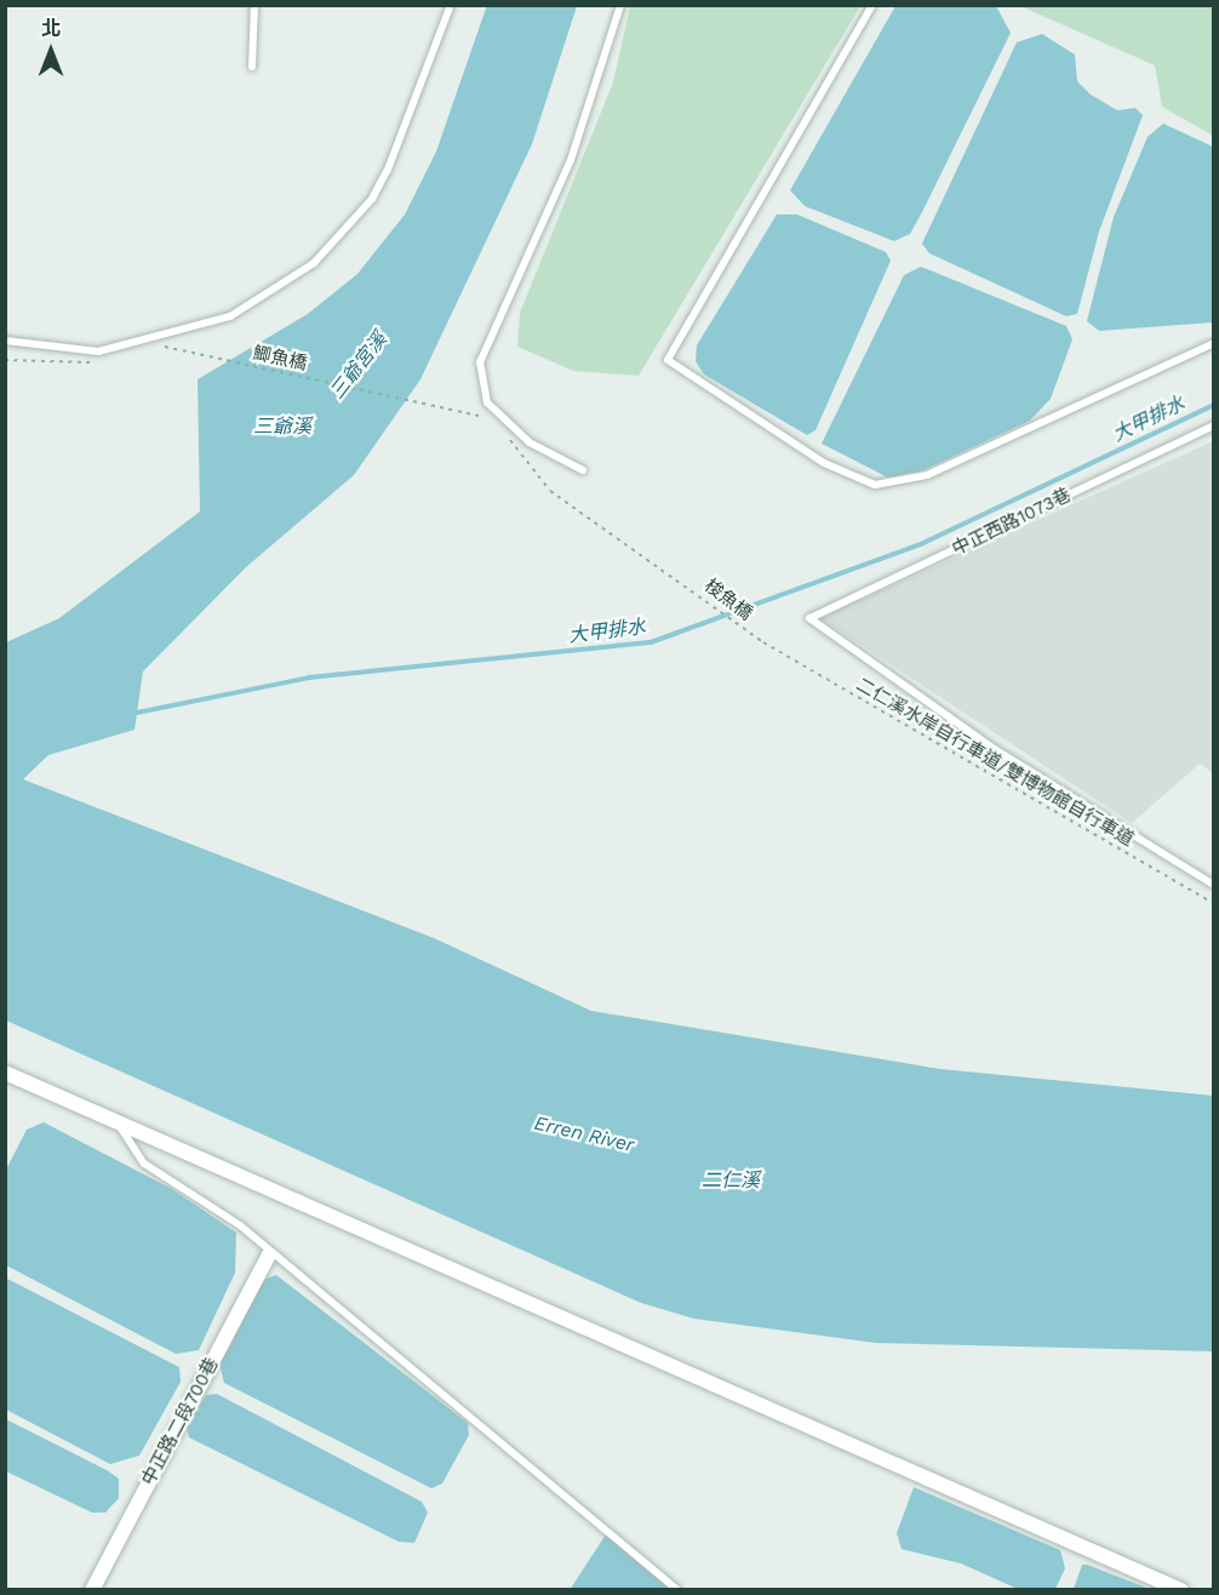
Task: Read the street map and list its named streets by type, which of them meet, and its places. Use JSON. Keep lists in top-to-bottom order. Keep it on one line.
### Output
{"streets":{"street":["中正路二段700巷"],"lane":["中正西路1073巷"],"path":["鯽魚橋","梭魚橋","二仁溪水岸自行車道/雙博物館自行車道"]},"crossings":[["梭魚橋","二仁溪水岸自行車道/雙博物館自行車道"]],"water":["三爺宮溪","大甲排水","三爺溪","Erren River","二仁溪"],"north":"top"}
